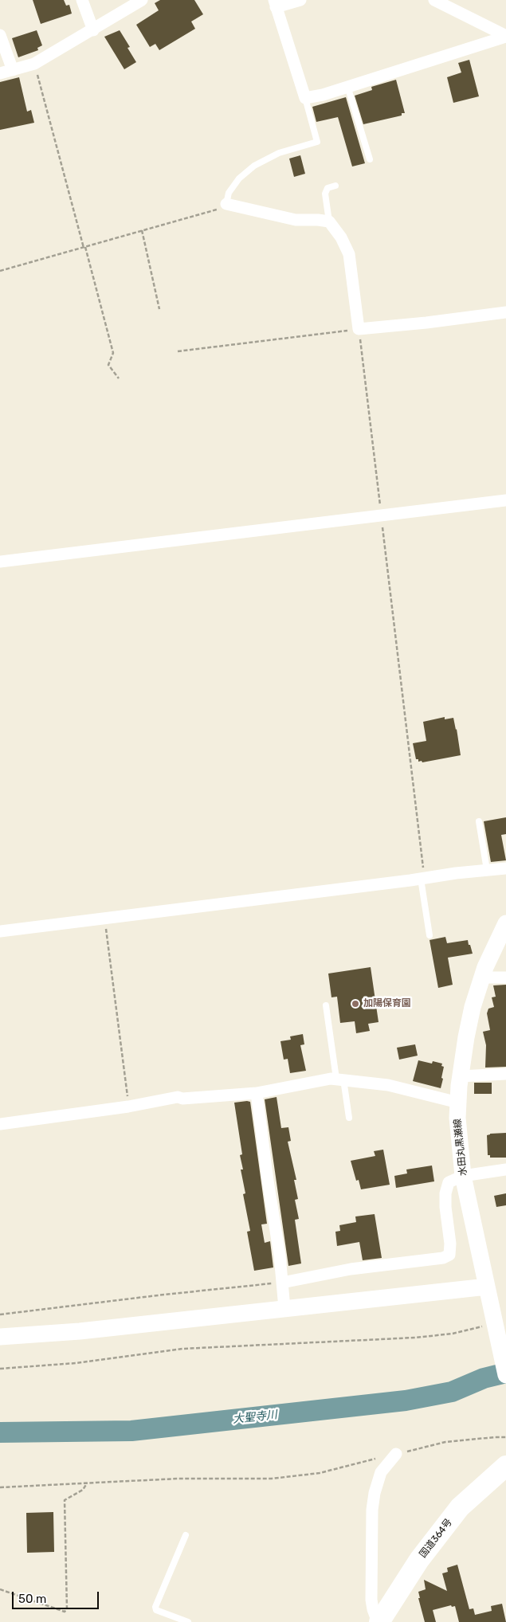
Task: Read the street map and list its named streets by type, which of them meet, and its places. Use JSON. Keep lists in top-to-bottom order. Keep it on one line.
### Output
{"streets":{"highway":["国道364号"],"street":["水田丸黒瀬線"]},"water":["大聖寺川"],"places":["加陽保育園"],"scale_bar":"50 m"}
